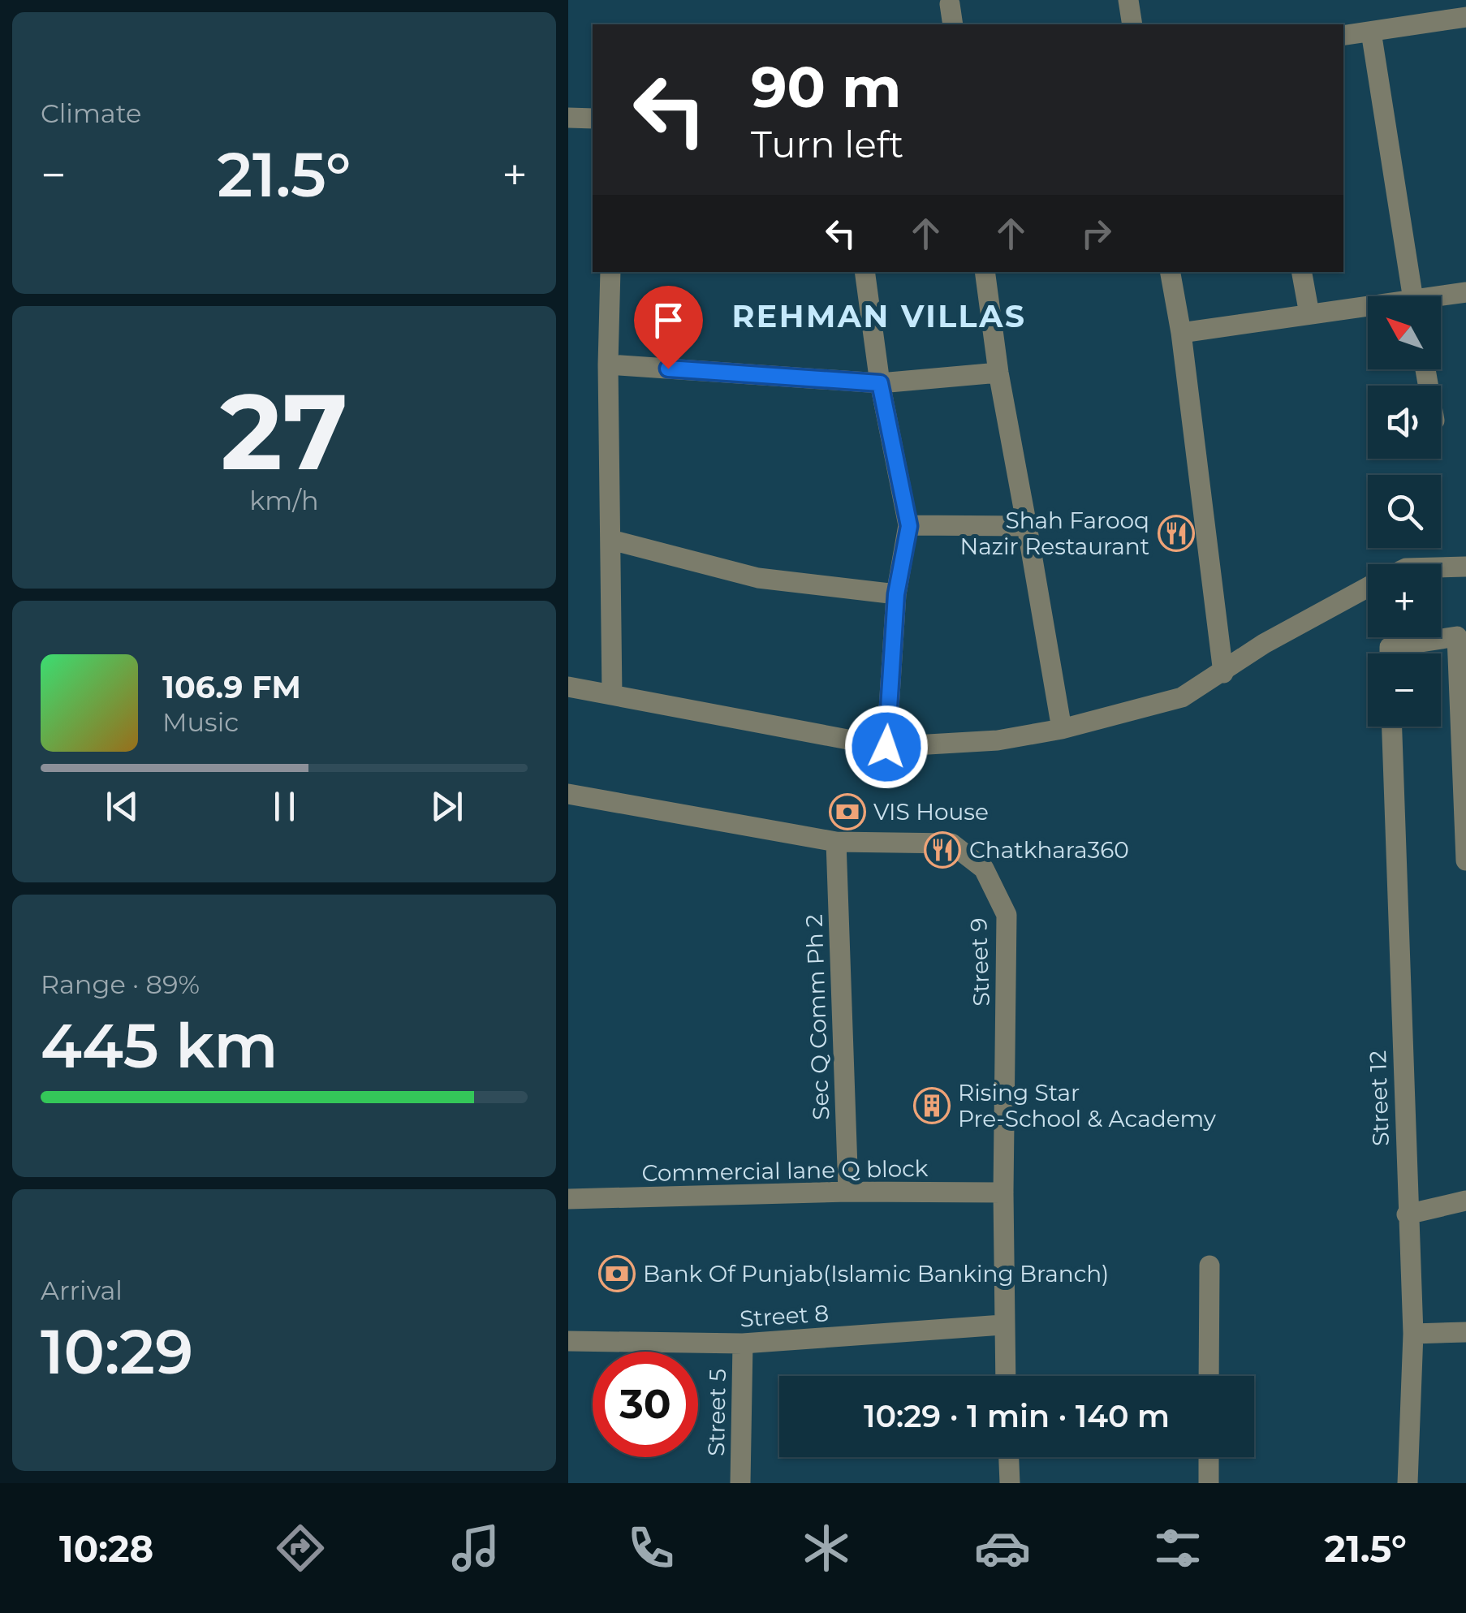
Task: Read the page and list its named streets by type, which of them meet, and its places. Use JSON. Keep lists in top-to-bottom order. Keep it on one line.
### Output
{"streets":{"street":["Street 9","Sec Q Comm Ph 2","Street 12","Commercial lane Q block","Street 8","Street 5"]},"crossings":[["Street 9","Sec Q Comm Ph 2"],["Street 9","Commercial lane Q block"],["Street 9","Street 8"],["Sec Q Comm Ph 2","Commercial lane Q block"],["Street 8","Street 5"]],"districts":["REHMAN VILLAS"],"places":{"restaurant":["Shah Farooq Nazir Restaurant","Chatkhara360"],"bank":["VIS House","Bank Of Punjab(Islamic Banking Branch)"],"building":["Rising Star Pre-School & Academy"]},"north":"top left","page":{"tile":["Climate",["27","km/h"],["Range · 89%","445 km"],["Arrival","10:29"]],"turn":["90 m","Turn left"],"heat":["−","21.5°","+"],"map_buttons":["+","−"],"song":["106.9 FM","Music"],"limit":"30","trip":"10:29 · 1 min · 140 m","tabs":["10:28","21.5°"]}}
